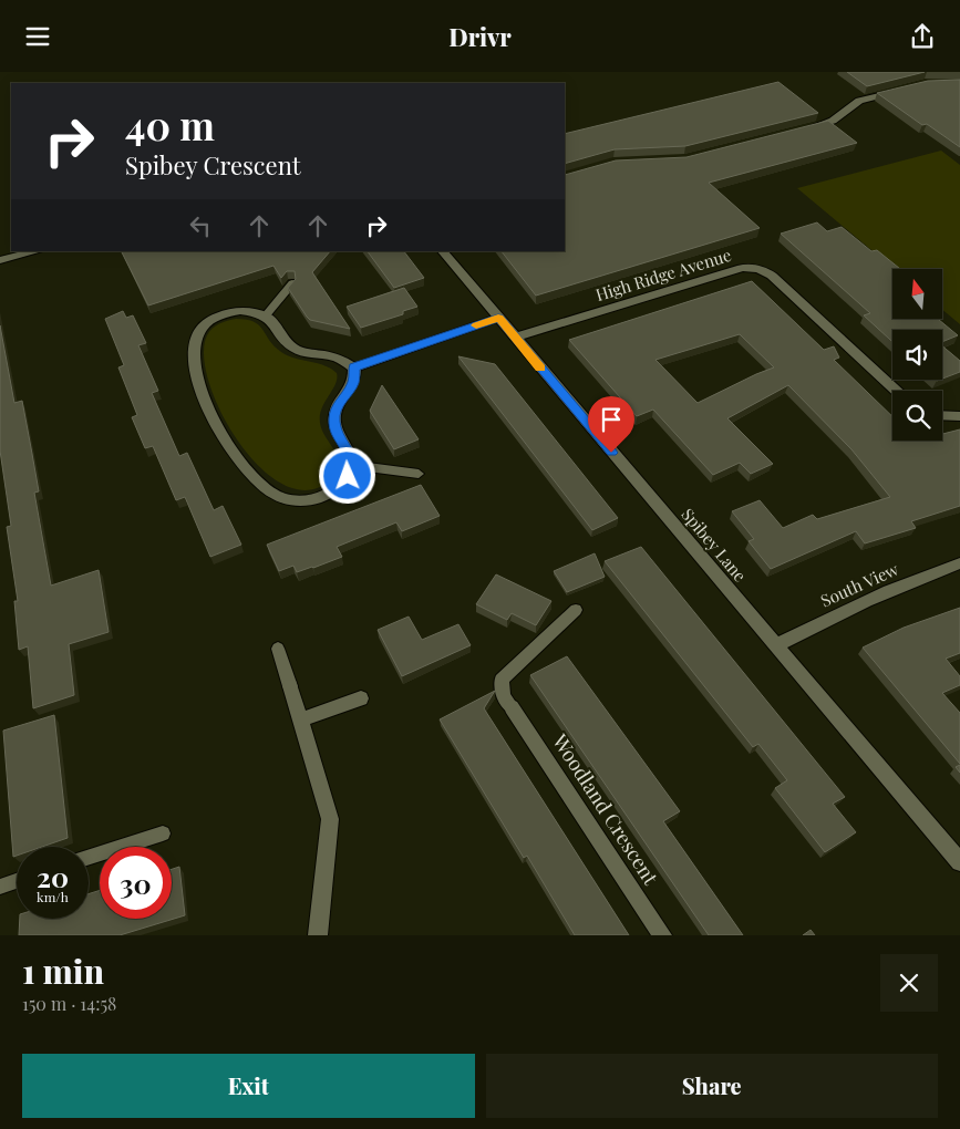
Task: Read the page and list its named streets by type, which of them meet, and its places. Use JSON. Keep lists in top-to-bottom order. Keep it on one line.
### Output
{"streets":{"street":["High Ridge Avenue","Spibey Lane","South View","Woodland Crescent"]},"crossings":[["High Ridge Avenue","Spibey Lane"],["Spibey Lane","South View"]],"north":"top","page":{"header":"Drivr","turn":["40 m","Spibey Crescent"],"speed":"20 km/h","limit":"30","heading":["1 min","150 m · 14:58"],"buttons":["Exit","Share"]}}
